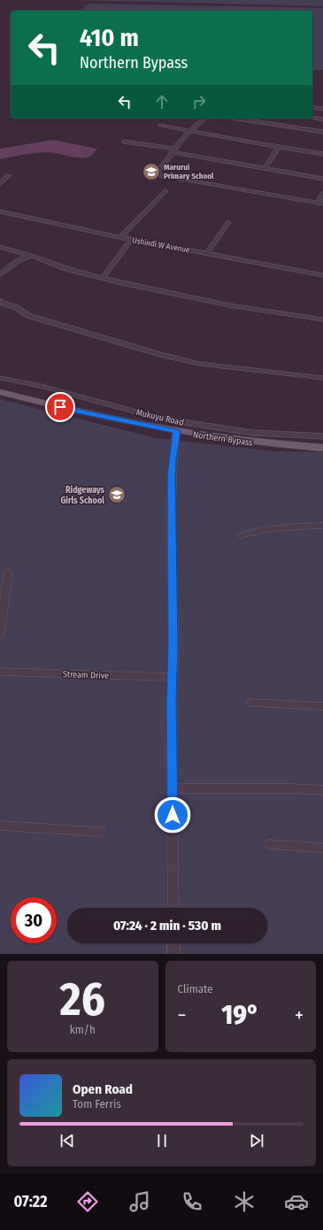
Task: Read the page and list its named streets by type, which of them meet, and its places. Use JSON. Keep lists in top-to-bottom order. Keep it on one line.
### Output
{"streets":{"main road":["Northern Bypass"],"street":["Ushindi W Avenue","Mukuyu Road","Stream Drive"]},"crossings":[["Mukuyu Road","Northern Bypass"]],"places":{"school or university":["Marurui Primary School","Ridgeways Girls School"]},"page":{"turn":["410 m","Northern Bypass"],"limit":"30","trip":"07:24 · 2 min · 530 m","tile":[["26","km/h"],"Climate"],"heat":["−","19°","+"],"song":["Open Road","Tom Ferris"],"tabs":"07:22"}}
